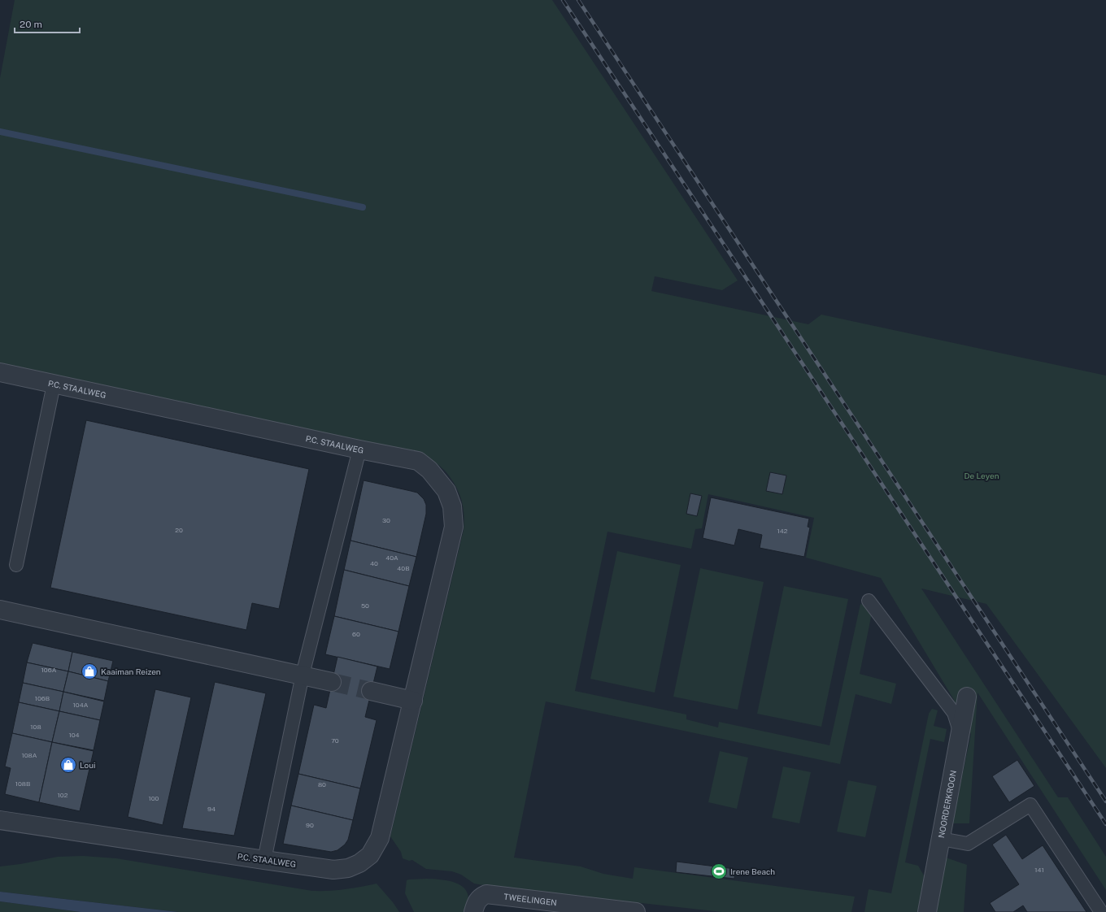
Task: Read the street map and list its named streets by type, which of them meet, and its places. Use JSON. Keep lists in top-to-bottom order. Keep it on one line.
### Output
{"streets":{"street":["P.C. STAALWEG","NOORDERKROON","TWEELINGEN"]},"parks":["De Leyen"],"places":{"shop":["Kaaiman Reizen","Loui"],"sports":["Irene Beach"]},"house_numbers":["30","20","142","40A","40","40B","50","60","106A","106B","104A","108","104","70","108A","108B","80","102","100","94","90","141"],"scale_bar":"20 m"}
